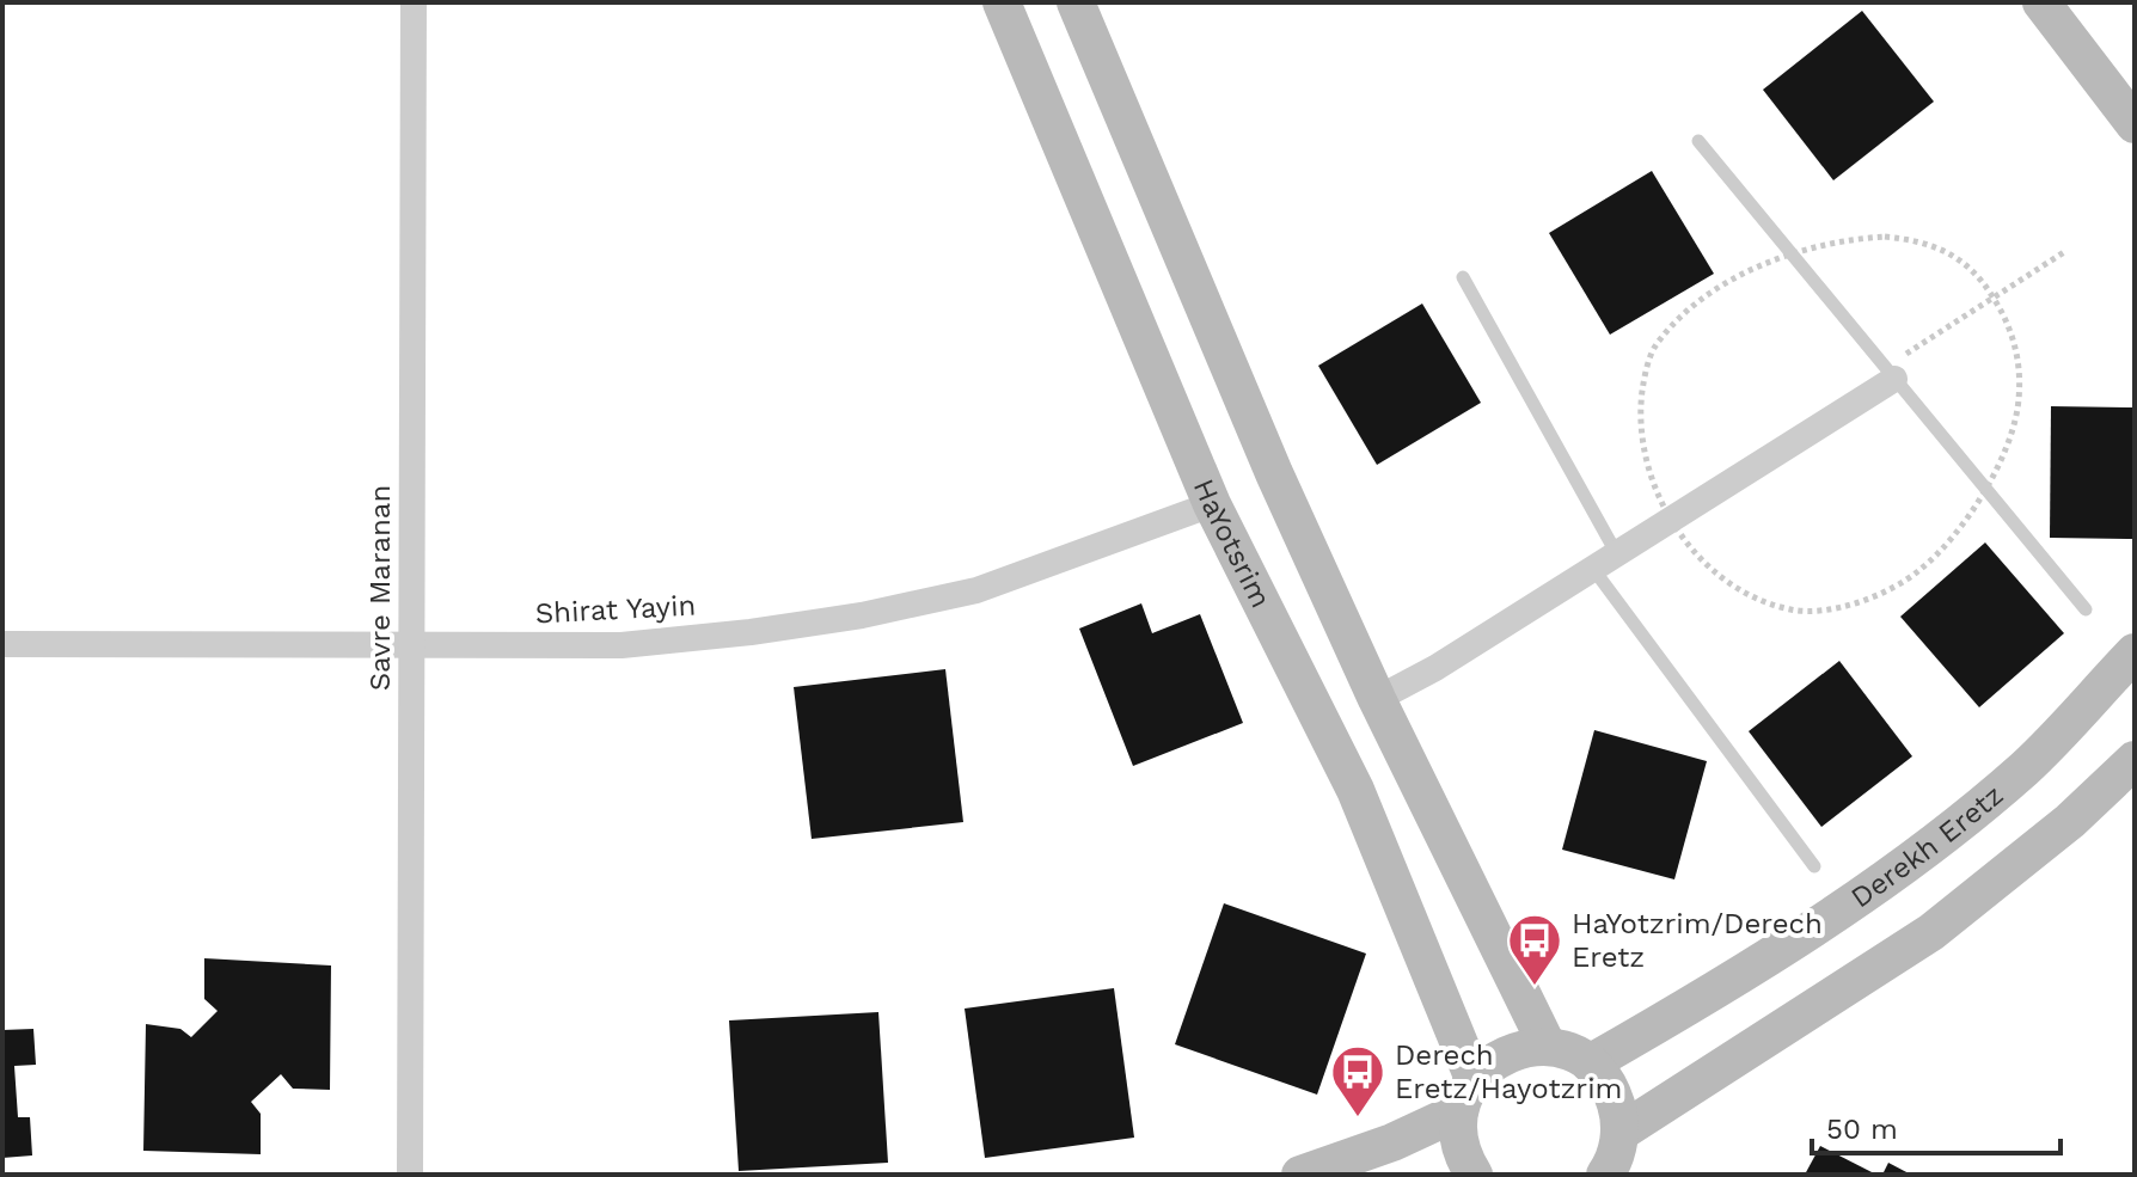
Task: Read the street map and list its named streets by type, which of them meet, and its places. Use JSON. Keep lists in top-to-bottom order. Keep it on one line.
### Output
{"streets":{"street":["HaYotsrim","Savre Maranan","Shirat Yayin","Derekh Eretz"]},"crossings":[["HaYotsrim","Shirat Yayin"],["Savre Maranan","Shirat Yayin"]],"places":{"bus stop":["HaYotzrim/Derech Eretz","Derech Eretz/Hayotzrim"]},"scale_bar":"50 m"}
